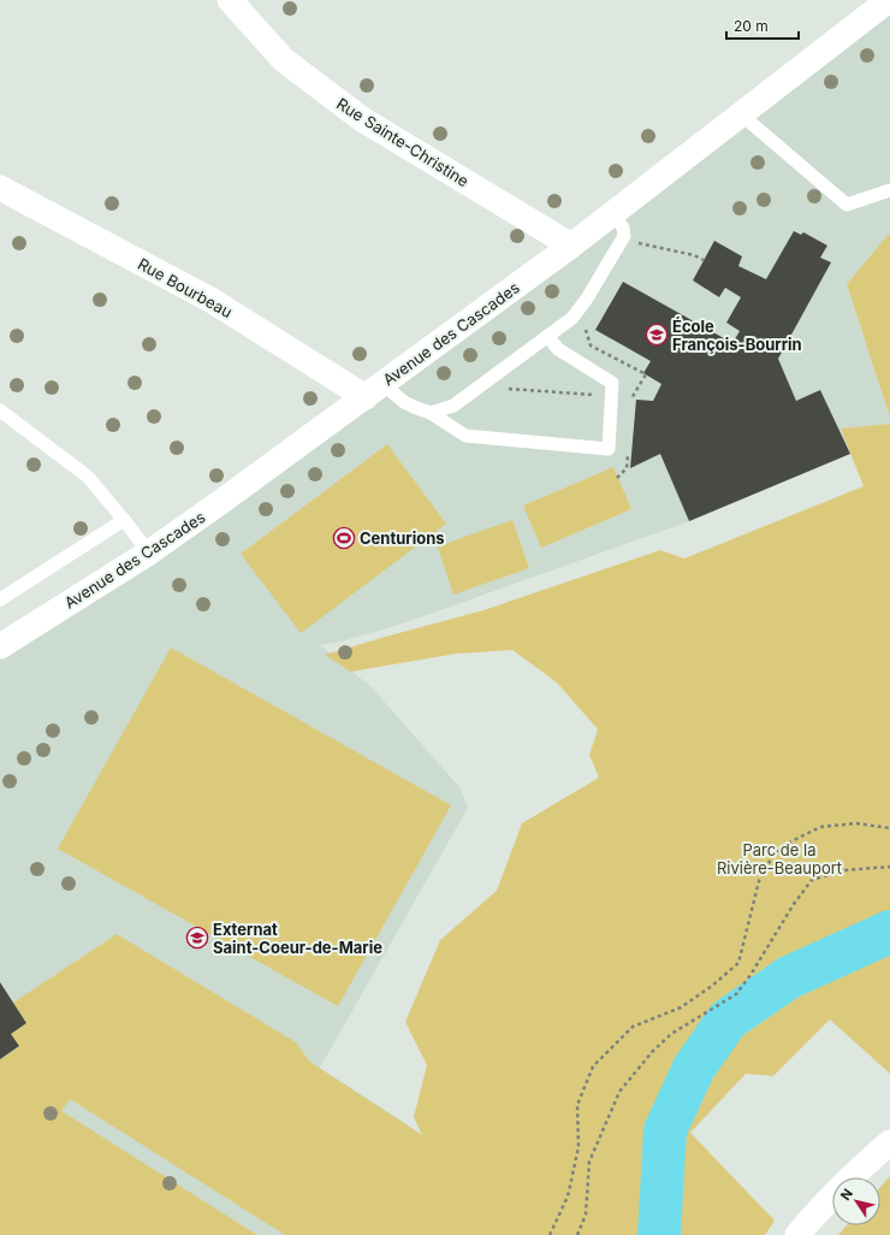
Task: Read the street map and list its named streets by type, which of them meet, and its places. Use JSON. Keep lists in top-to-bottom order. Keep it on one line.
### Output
{"streets":{"street":["Rue Sainte-Christine","Rue Bourbeau","Avenue des Cascades"]},"crossings":[["Rue Sainte-Christine","Avenue des Cascades"],["Rue Bourbeau","Avenue des Cascades"]],"parks":["Parc de la Rivière-Beauport"],"places":{"school or university":["École François-Bourrin","Externat Saint-Coeur-de-Marie"],"sports":["Centurions"]},"scale_bar":"20 m","north":"top left"}
